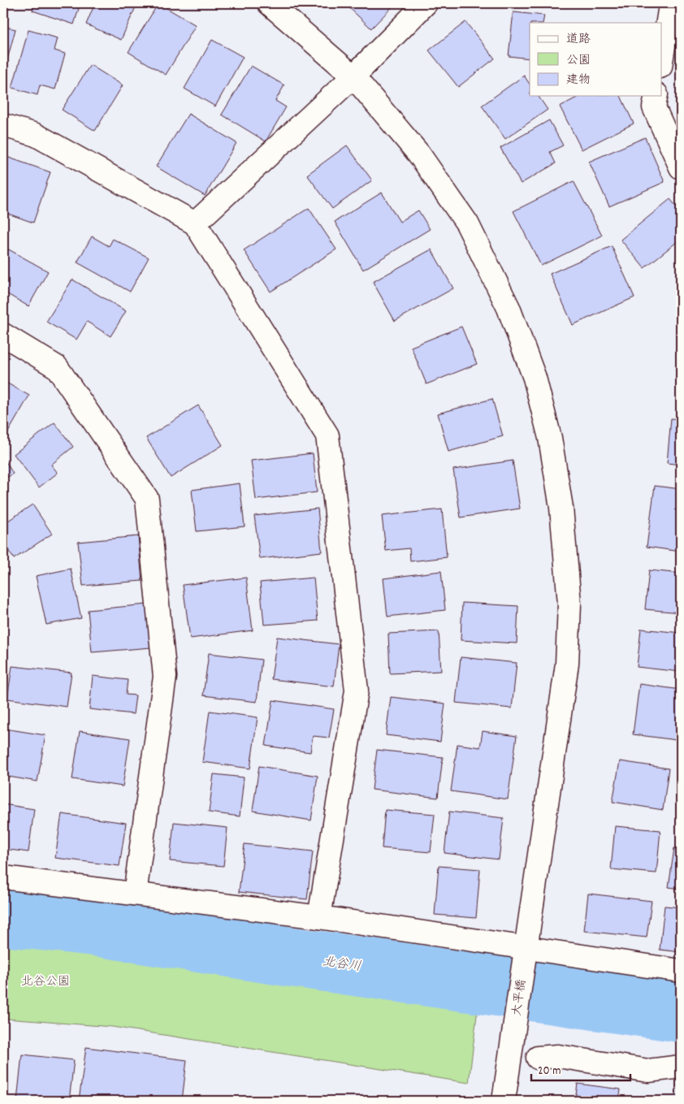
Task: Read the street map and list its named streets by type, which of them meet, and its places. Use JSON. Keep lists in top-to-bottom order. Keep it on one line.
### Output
{"streets":{"street":["大平橋"]},"water":["北谷川"],"parks":["北谷公園"],"legend":["道路","公園","建物"],"scale_bar":"20 m"}
